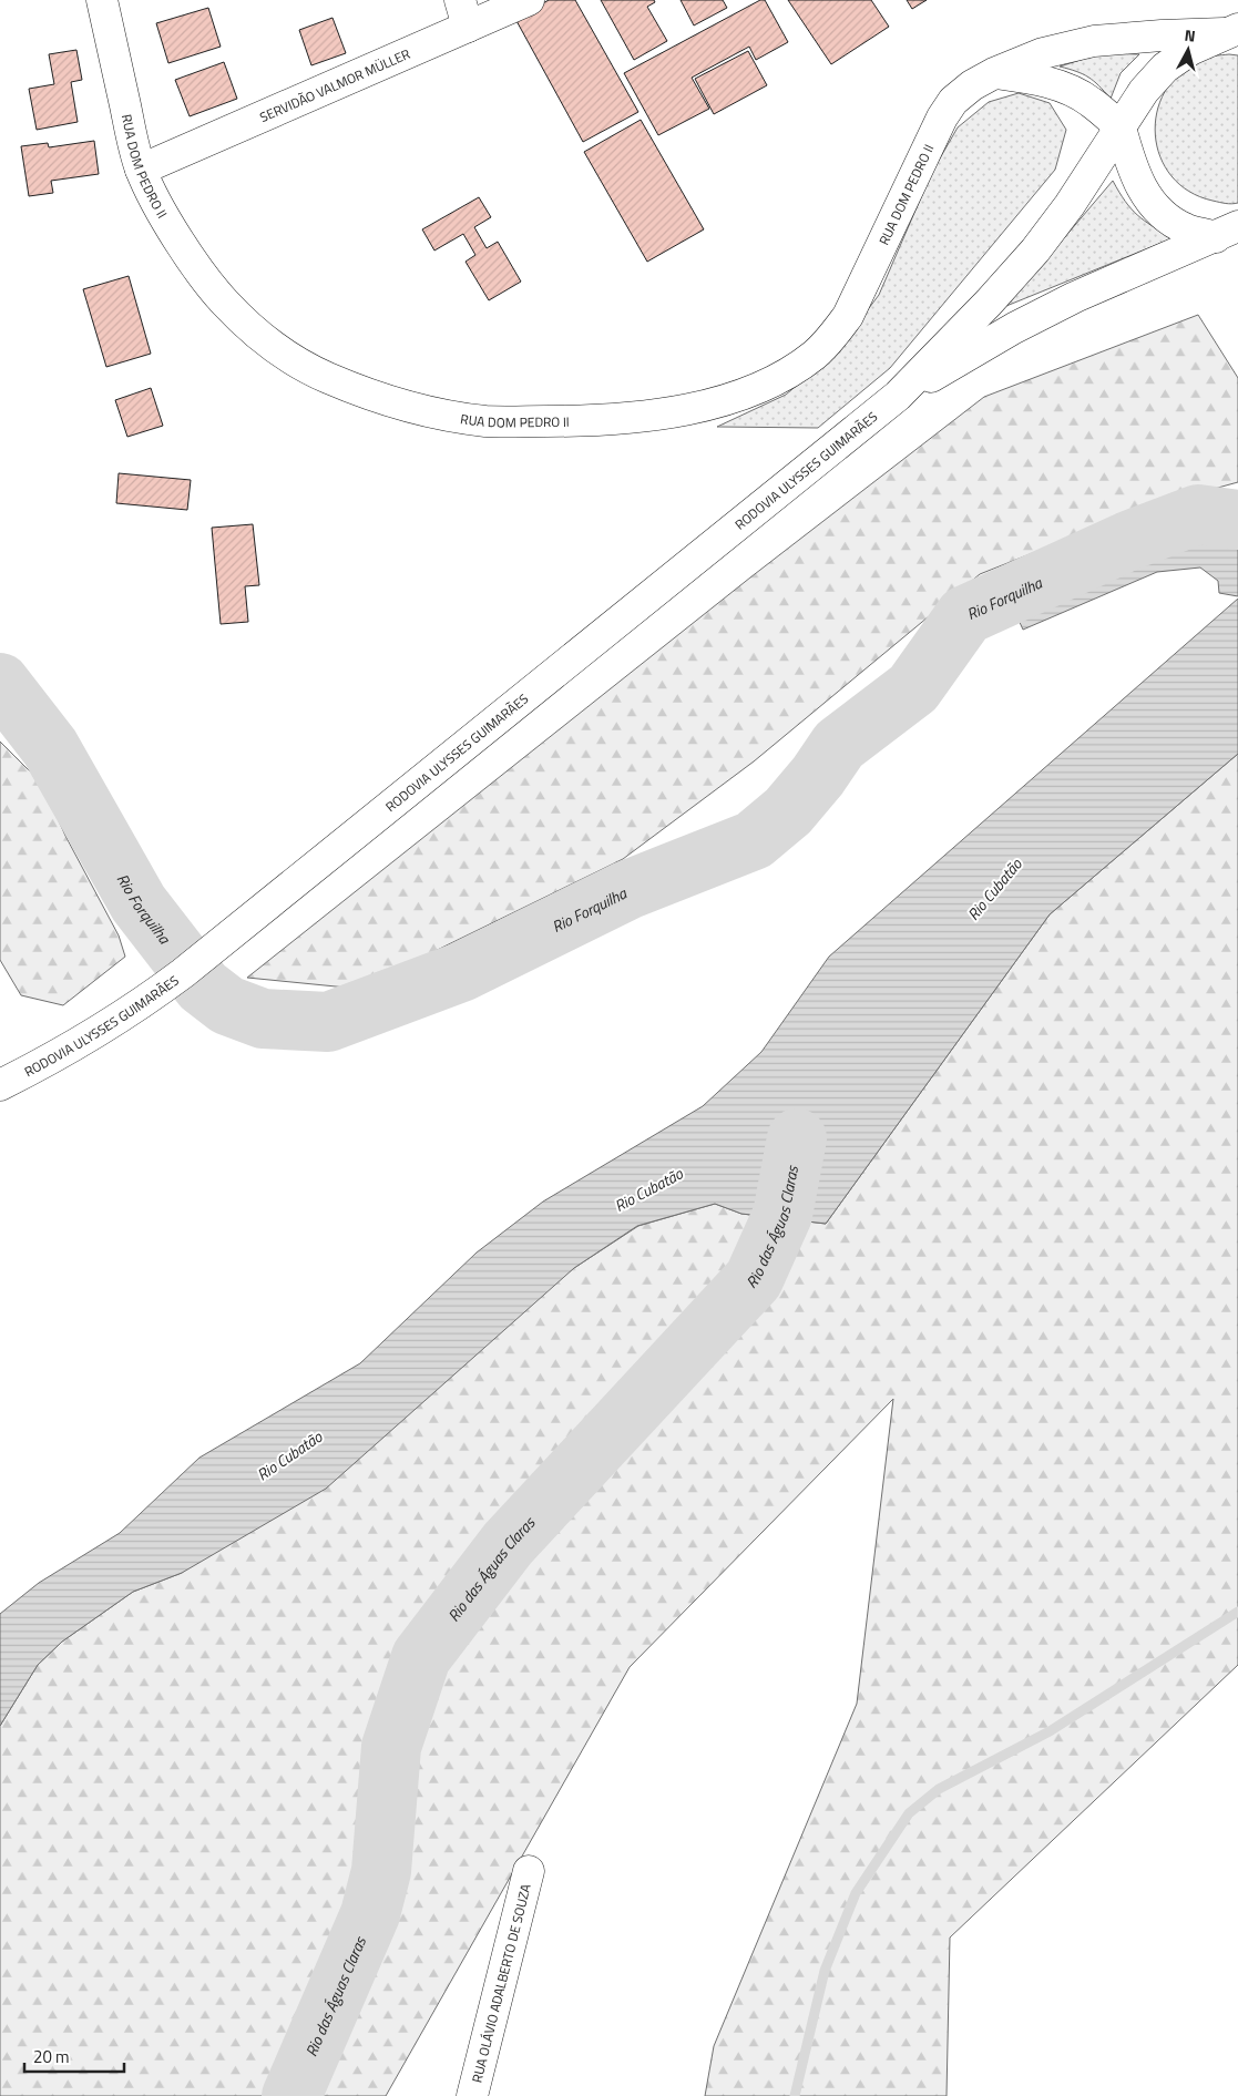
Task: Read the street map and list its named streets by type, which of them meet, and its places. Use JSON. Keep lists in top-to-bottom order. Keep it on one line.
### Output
{"streets":{"main road":["SERVIDÃO VALMOR MÜLLER","RUA DOM PEDRO II","RODOVIA ULYSSES GUIMARÃES","RUA OLÁVIO ADALBERTO DE SOUZA"]},"crossings":[["SERVIDÃO VALMOR MÜLLER","RUA DOM PEDRO II"],["RUA DOM PEDRO II","RODOVIA ULYSSES GUIMARÃES"]],"water":["Rio Forquilha","Rio Cubatão","Rio das Águas Claras"],"scale_bar":"20 m","north":"top"}
